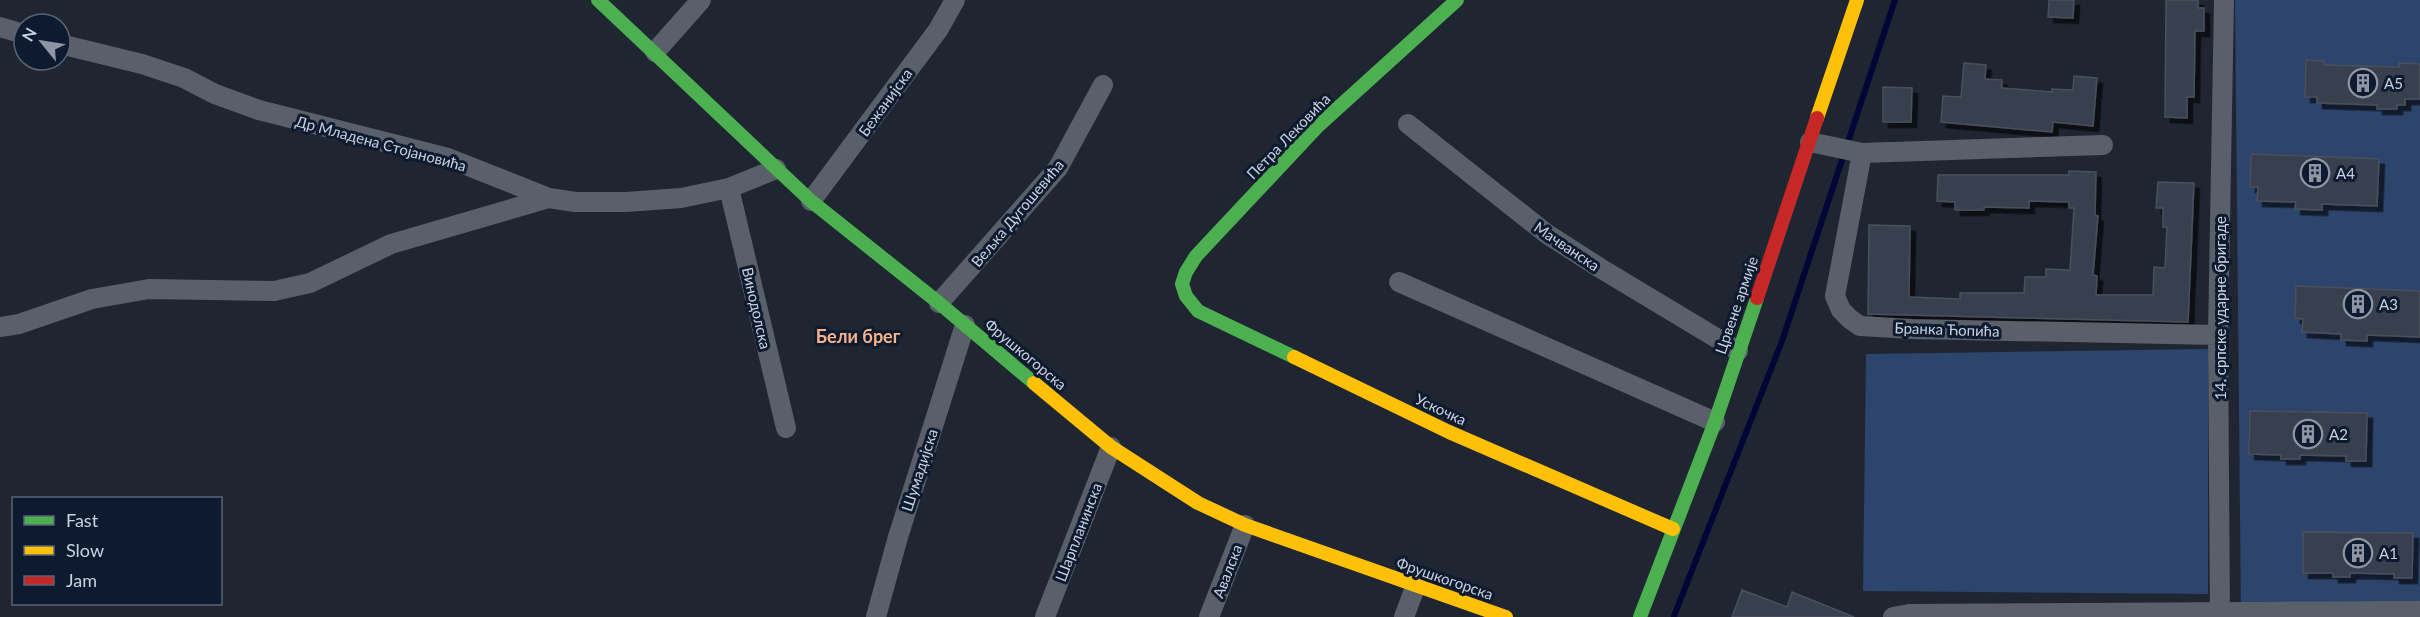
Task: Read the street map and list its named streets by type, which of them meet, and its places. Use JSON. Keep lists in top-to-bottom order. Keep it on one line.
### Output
{"streets":{"street":["Бежанијска","Петра Лековића","Др Младена Стојановића","Вељка Дугошевића","Мачванска","Црвене армије","Винодолска","14. српске ударне бригаде","Бранка Ћопића","Фрушкогорска","Ускочка","Шумадијска","Шарпланинска","Авалска"]},"crossings":[["Бежанијска","Фрушкогорска"],["Петра Лековића","Ускочка"],["Др Младена Стојановића","Винодолска"],["Др Младена Стојановића","Фрушкогорска"],["Вељка Дугошевића","Фрушкогорска"],["Мачванска","Црвене армије"],["Црвене армије","Ускочка"],["14. српске ударне бригаде","Бранка Ћопића"],["Фрушкогорска","Шумадијска"],["Фрушкогорска","Шарпланинска"],["Фрушкогорска","Авалска"]],"districts":["Бели брег"],"places":{"building":["A5","A4","A3","A2","A1"]},"legend":["Fast","Slow","Jam"],"north":"top left"}
